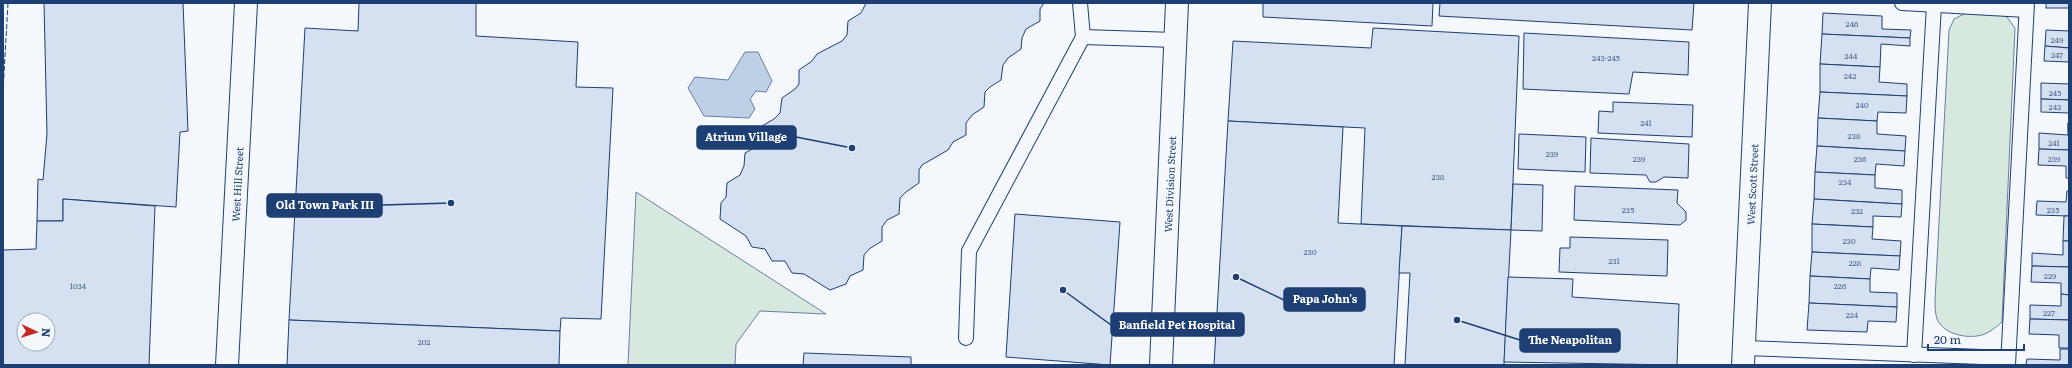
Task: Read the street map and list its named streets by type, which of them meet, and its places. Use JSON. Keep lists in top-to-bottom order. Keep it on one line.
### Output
{"streets":{"street":["West Hill Street","West Division Street","West Scott Street"]},"places":["Atrium Village","Old Town Park III","Papa John's","Banfield Pet Hospital","The Neapolitan"],"house_numbers":["246","249","247","244","243-245","242","245","240","243","241","238","241","239","239","236","239","238","234","235","235","232","230","230","231","228","229","1034","226","227","224","202"],"scale_bar":"20 m","north":"right"}
